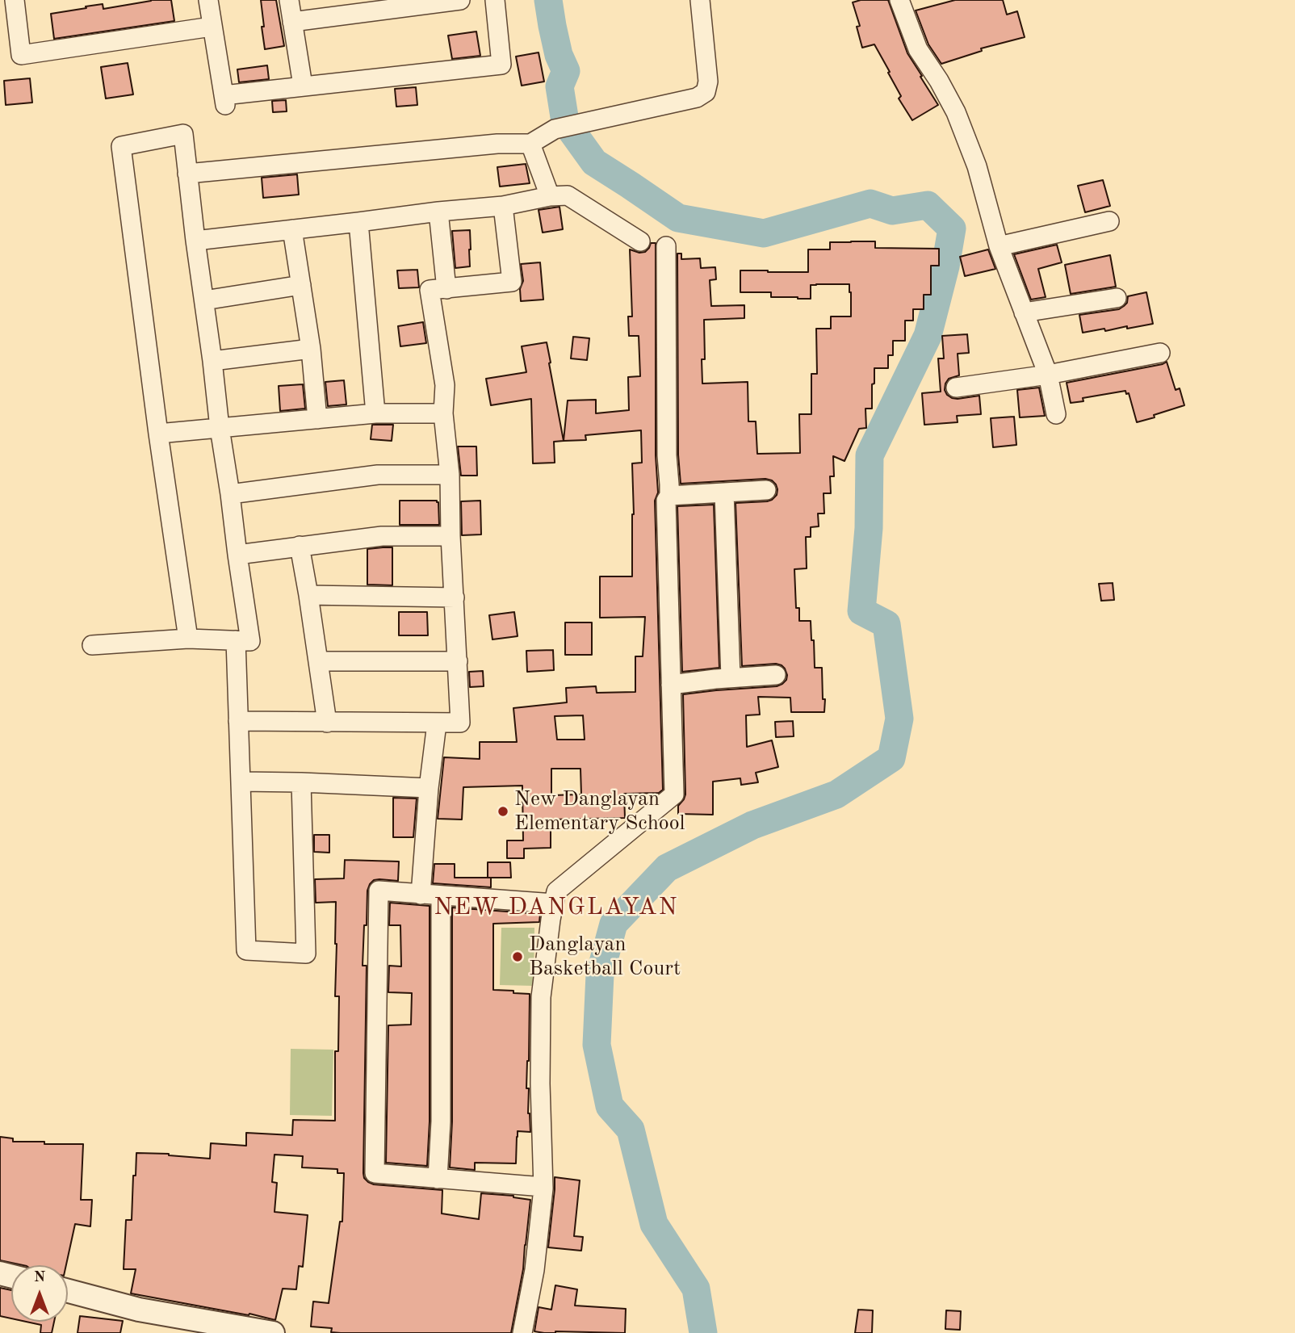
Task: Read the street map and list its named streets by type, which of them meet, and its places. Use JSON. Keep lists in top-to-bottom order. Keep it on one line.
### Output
{"districts":["NEW DANGLAYAN"],"places":["New Danglayan Elementary School","Danglayan Basketball Court"],"north":"top"}
